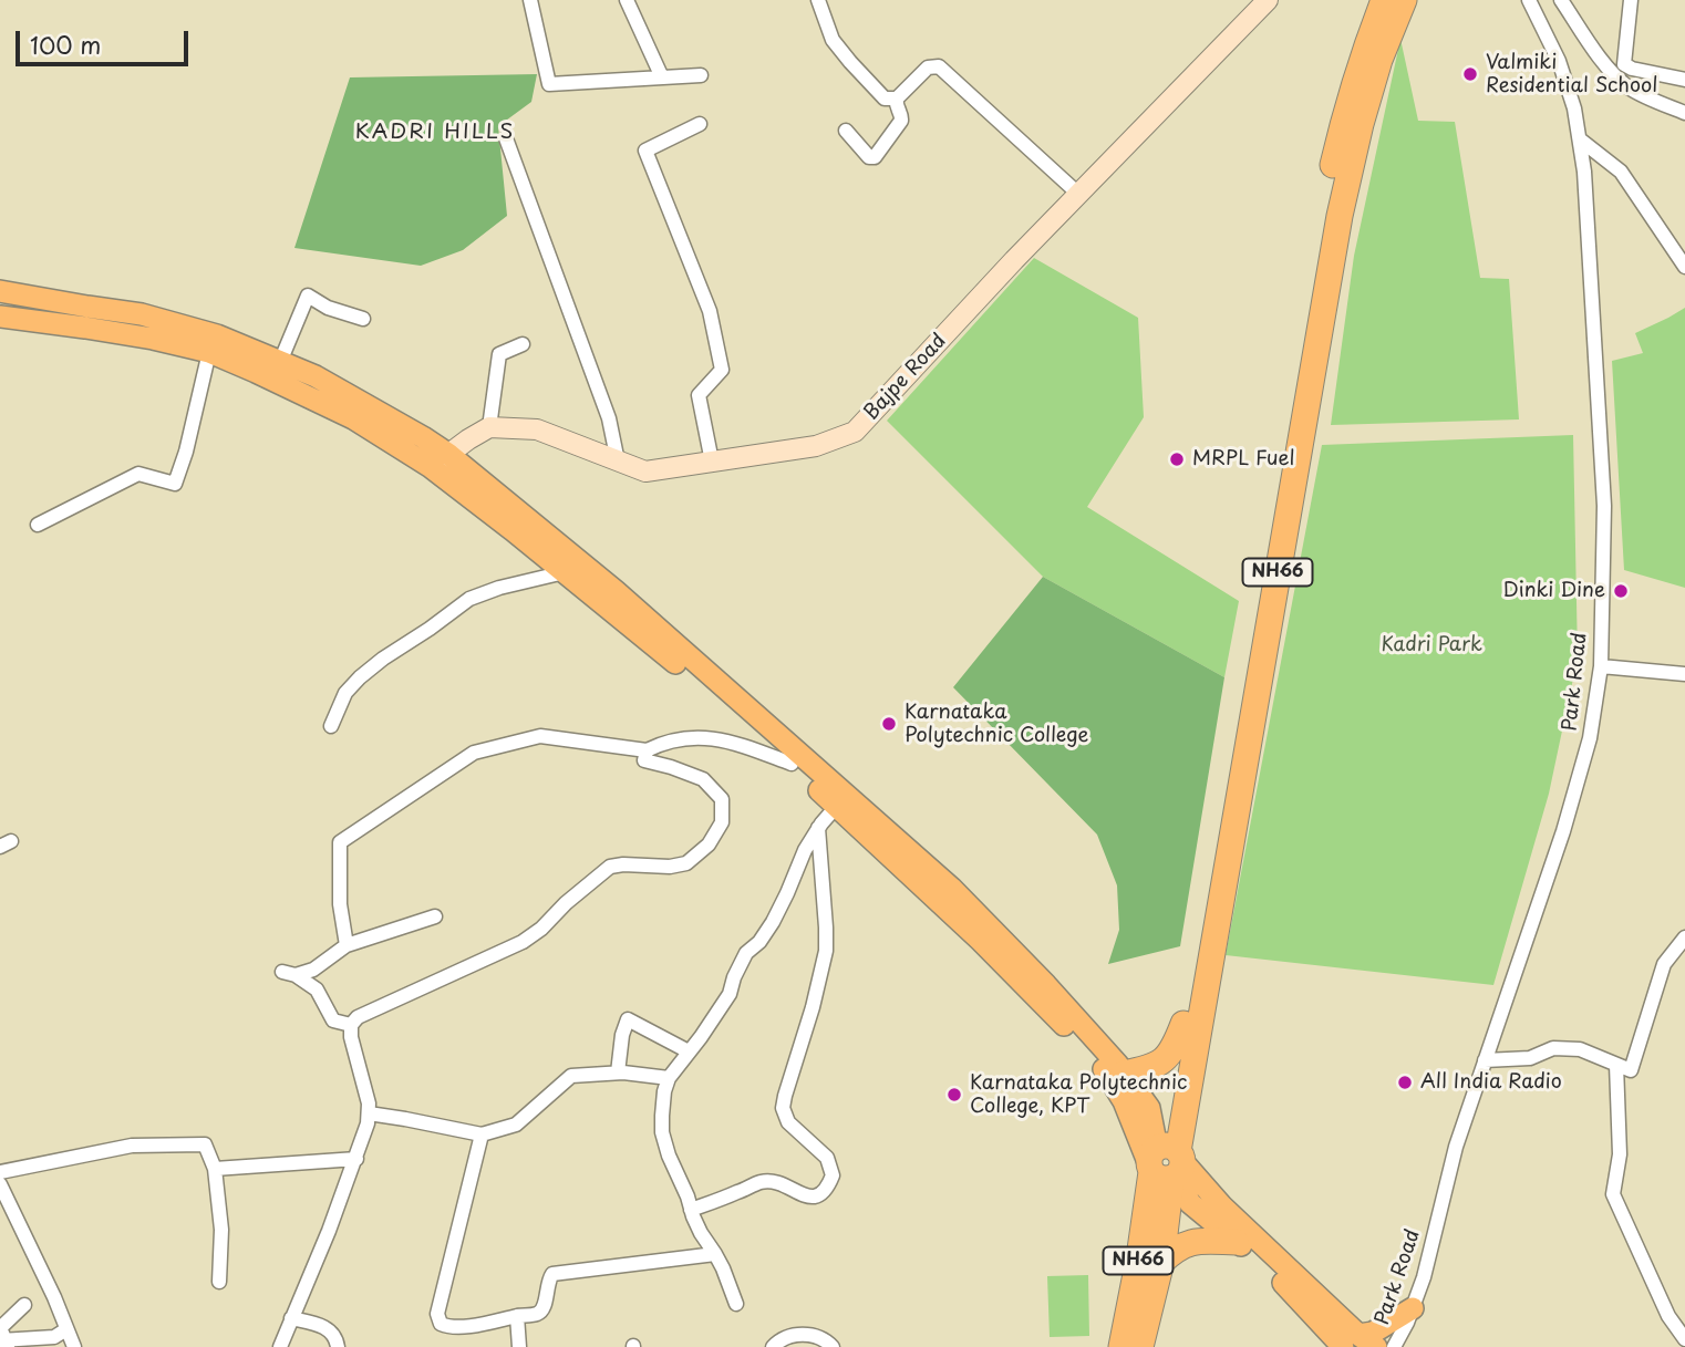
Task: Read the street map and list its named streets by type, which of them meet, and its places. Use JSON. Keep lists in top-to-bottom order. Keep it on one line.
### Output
{"streets":{"highway":["NH66"],"street":["Bajpe Road","Park Road"]},"districts":["KADRI HILLS"],"parks":["Kadri Park"],"places":["Valmiki Residential School","MRPL Fuel","Dinki Dine","Karnataka Polytechnic College","All India Radio","Karnataka Polytechnic College, KPT"],"scale_bar":"100 m"}
